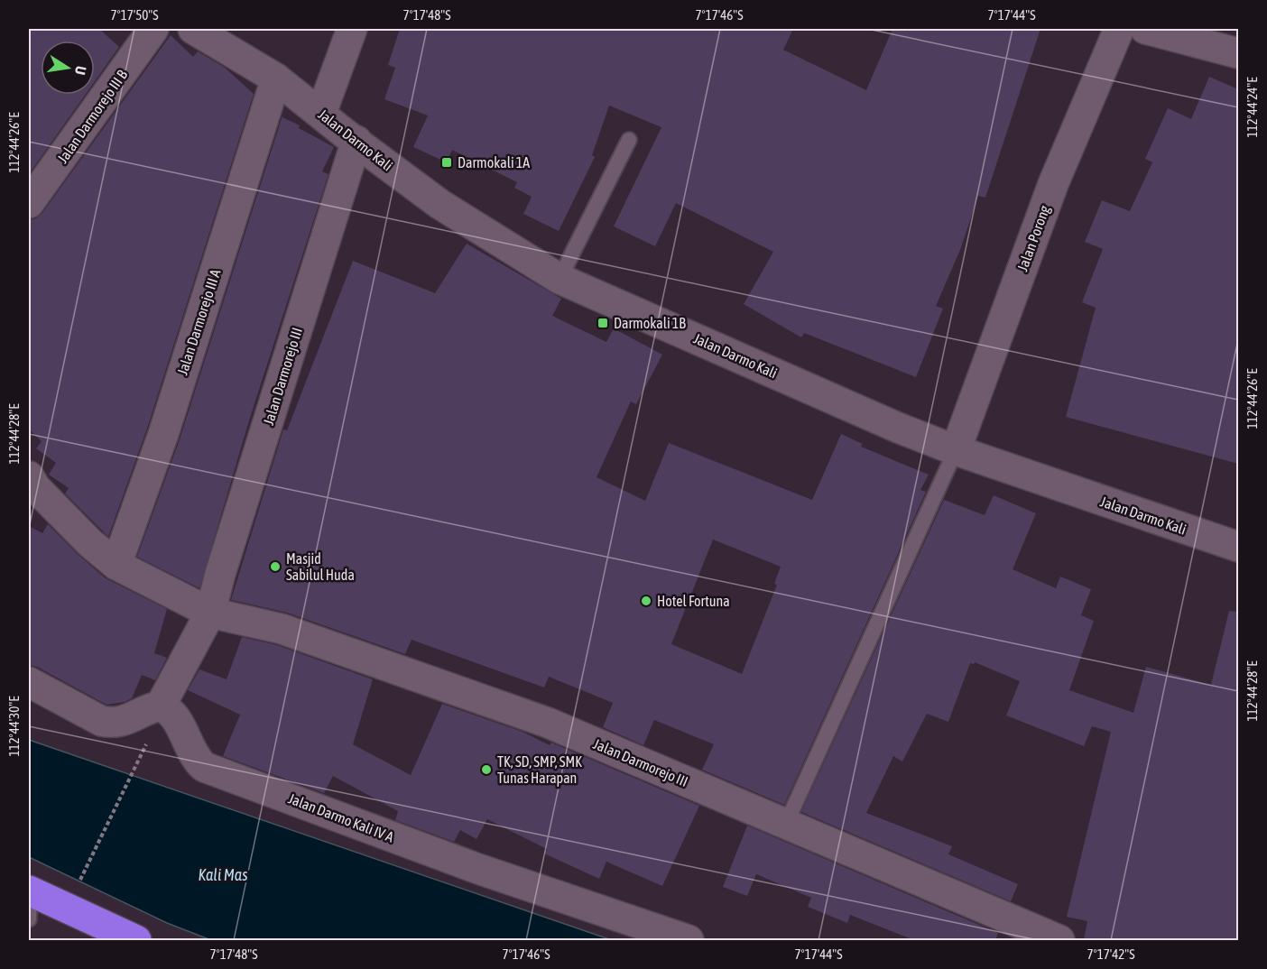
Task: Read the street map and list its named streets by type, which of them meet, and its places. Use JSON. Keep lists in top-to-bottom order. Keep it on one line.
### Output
{"streets":{"street":["Jalan Darmorejo III B","Jalan Darmo Kali","Jalan Porong","Jalan Darmorejo III A","Jalan Darmorejo III","Jalan Darmo Kali IV A"]},"crossings":[["Jalan Darmo Kali","Jalan Porong"],["Jalan Darmo Kali","Jalan Darmorejo III A"],["Jalan Darmo Kali","Jalan Darmorejo III"],["Jalan Darmorejo III A","Jalan Darmorejo III"],["Jalan Darmorejo III","Jalan Darmo Kali IV A"]],"water":["Kali Mas"],"places":{"transit":["Darmokali 1A","Darmokali 1B"],"other":["Masjid Sabilul Huda","Hotel Fortuna","TK, SD, SMP, SMK Tunas Harapan"]},"north":"right","coordinates":["7°17'50\"S","7°17'48\"S","7°17'46\"S","7°17'44\"S","112°44'24\"E","112°44'26\"E","112°44'28\"E","112°44'30\"E","7°17'42\"S"]}
